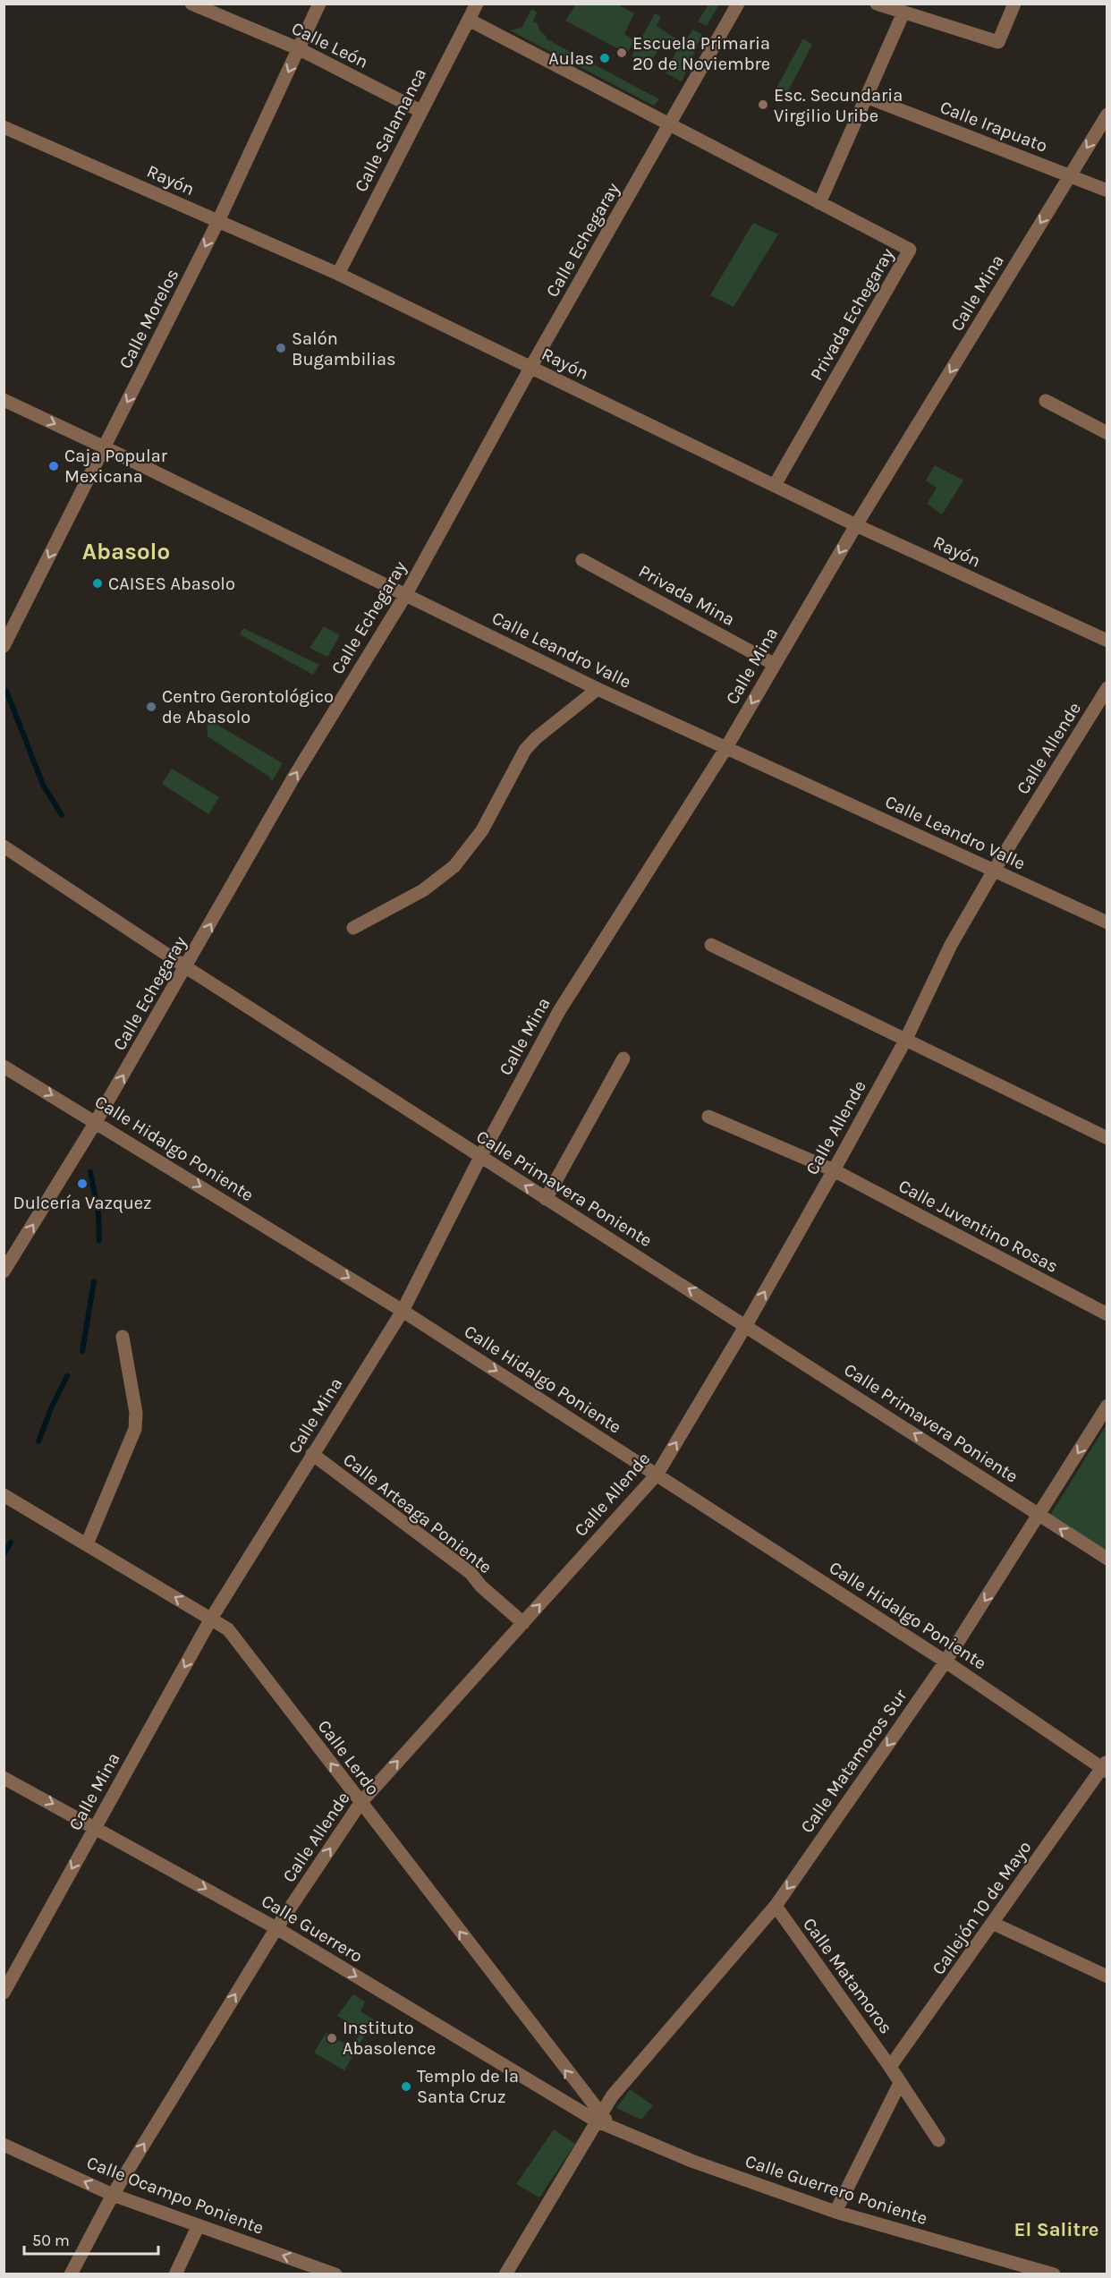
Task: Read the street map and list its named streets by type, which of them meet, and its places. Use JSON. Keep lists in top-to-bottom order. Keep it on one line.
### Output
{"streets":{"street":["Calle León","Calle Irapuato","Calle Salamanca","Rayón","Calle Echegaray","Calle Mina","Privada Echegaray","Calle Morelos","Privada Mina","Calle Leandro Valle","Calle Allende","Calle Hidalgo Poniente","Calle Primavera Poniente","Calle Juventino Rosas","Calle Arteaga Poniente","Calle Lerdo","Calle Matamoros Sur","Callejón 10 de Mayo","Calle Guerrero","Calle Matamoros","Calle Guerrero Poniente","Calle Ocampo Poniente"]},"crossings":[["Calle León","Calle Salamanca"],["Calle León","Calle Morelos"],["Calle Irapuato","Calle Mina"],["Calle Salamanca","Rayón"],["Calle Salamanca","Privada Echegaray"],["Rayón","Calle Echegaray"],["Rayón","Calle Mina"],["Rayón","Privada Echegaray"],["Rayón","Calle Morelos"],["Calle Echegaray","Privada Echegaray"],["Calle Echegaray","Calle Leandro Valle"],["Calle Echegaray","Calle Hidalgo Poniente"],["Calle Echegaray","Calle Primavera Poniente"],["Calle Mina","Privada Mina"],["Calle Mina","Calle Leandro Valle"],["Calle Mina","Calle Hidalgo Poniente"],["Calle Mina","Calle Primavera Poniente"],["Calle Mina","Calle Arteaga Poniente"],["Calle Mina","Calle Lerdo"],["Calle Mina","Calle Guerrero"],["Calle Morelos","Calle Leandro Valle"],["Calle Leandro Valle","Calle Allende"],["Calle Allende","Calle Hidalgo Poniente"],["Calle Allende","Calle Primavera Poniente"],["Calle Allende","Calle Juventino Rosas"],["Calle Allende","Calle Arteaga Poniente"],["Calle Allende","Calle Lerdo"],["Calle Allende","Calle Guerrero"],["Calle Allende","Calle Ocampo Poniente"],["Calle Hidalgo Poniente","Calle Matamoros Sur"],["Calle Hidalgo Poniente","Callejón 10 de Mayo"],["Calle Primavera Poniente","Calle Matamoros Sur"],["Calle Lerdo","Calle Matamoros Sur"],["Calle Lerdo","Calle Guerrero"],["Calle Lerdo","Calle Guerrero Poniente"],["Calle Matamoros Sur","Calle Guerrero"],["Calle Matamoros Sur","Calle Matamoros"],["Calle Matamoros Sur","Calle Guerrero Poniente"],["Callejón 10 de Mayo","Calle Matamoros"],["Calle Guerrero","Calle Guerrero Poniente"]],"one_way":["Calle Echegaray","Calle Mina","Calle Morelos","Calle Allende","Calle Hidalgo Poniente","Calle Primavera Poniente","Calle Lerdo","Calle Matamoros Sur","Calle Guerrero","Calle Ocampo Poniente"],"districts":["Abasolo","El Salitre"],"places":["Escuela Primaria 20 de Noviembre","Aulas","Esc. Secundaria Virgilio Uribe","Salón Bugambilias","Caja Popular Mexicana","CAISES Abasolo","Centro Gerontológico de Abasolo","Dulcería Vazquez","Instituto Abasolence","Templo de la Santa Cruz"],"scale_bar":"50 m"}
